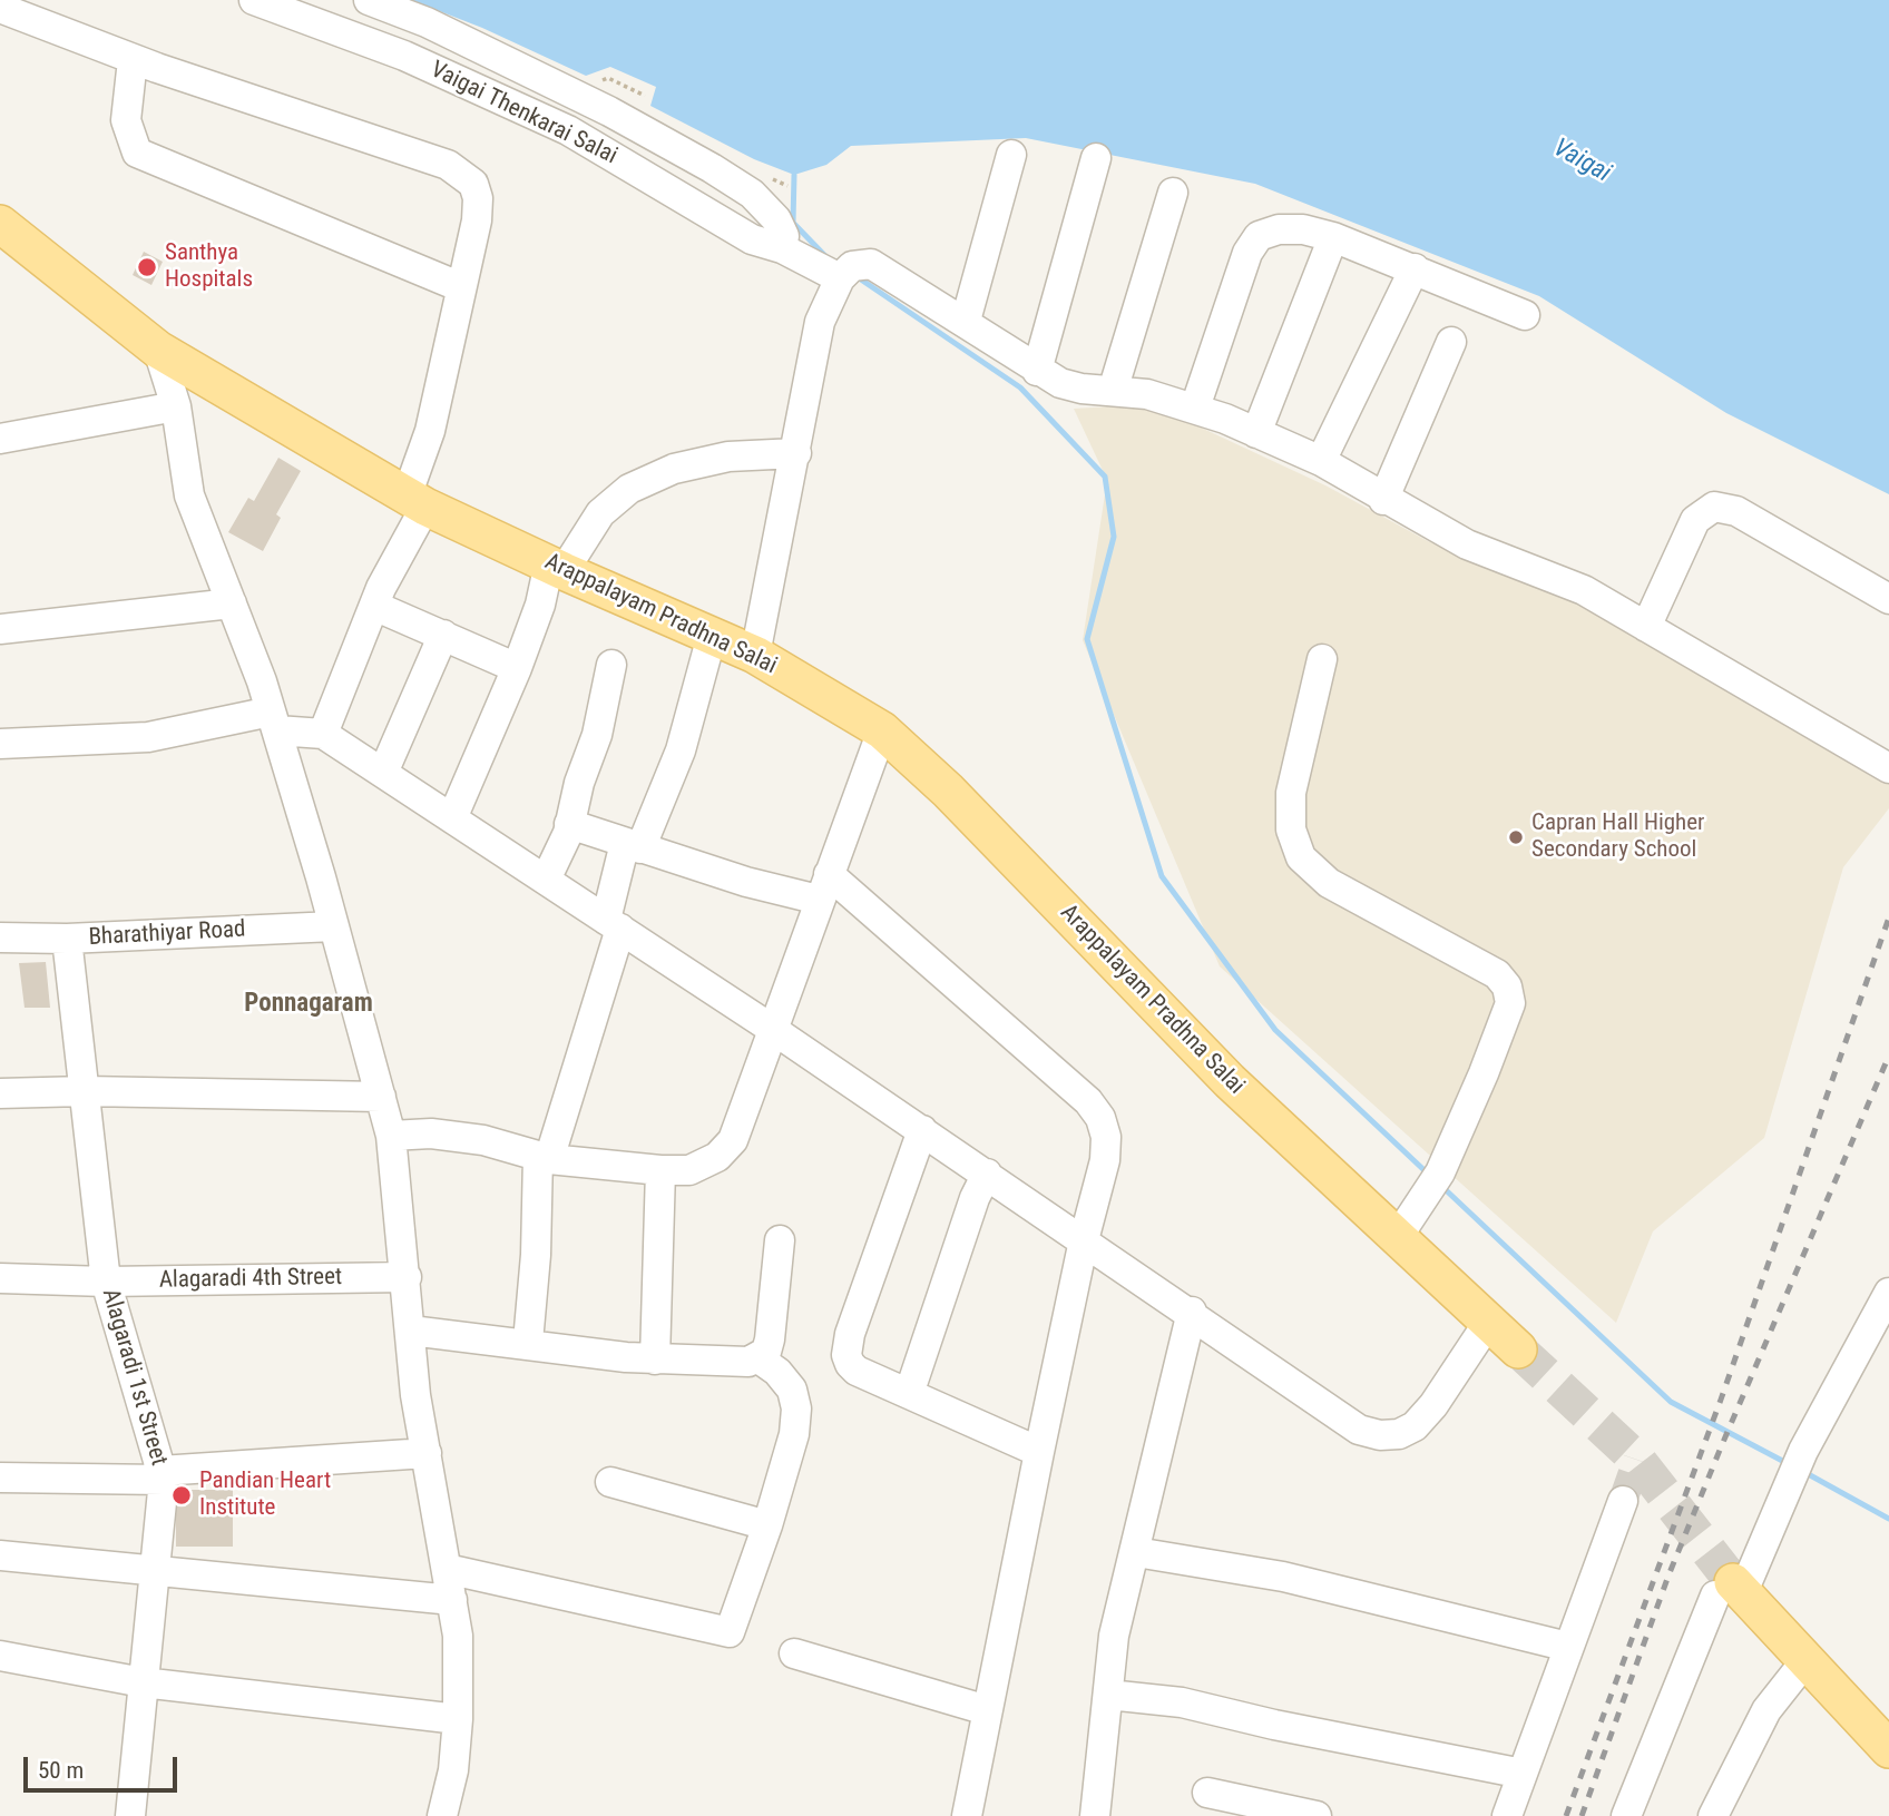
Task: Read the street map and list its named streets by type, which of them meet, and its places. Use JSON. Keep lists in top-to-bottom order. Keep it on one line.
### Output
{"streets":{"main road":["Arappalayam Pradhna Salai"],"street":["Vaigai Thenkarai Salai","Bharathiyar Road","Alagaradi 4th Street","Alagaradi 1st Street"]},"crossings":[["Bharathiyar Road","Alagaradi 1st Street"],["Alagaradi 4th Street","Alagaradi 1st Street"]],"districts":["Ponnagaram"],"water":["Vaigai"],"places":["Santhya Hospitals","Capran Hall Higher Secondary School","Pandian Heart Institute"],"scale_bar":"50 m"}
